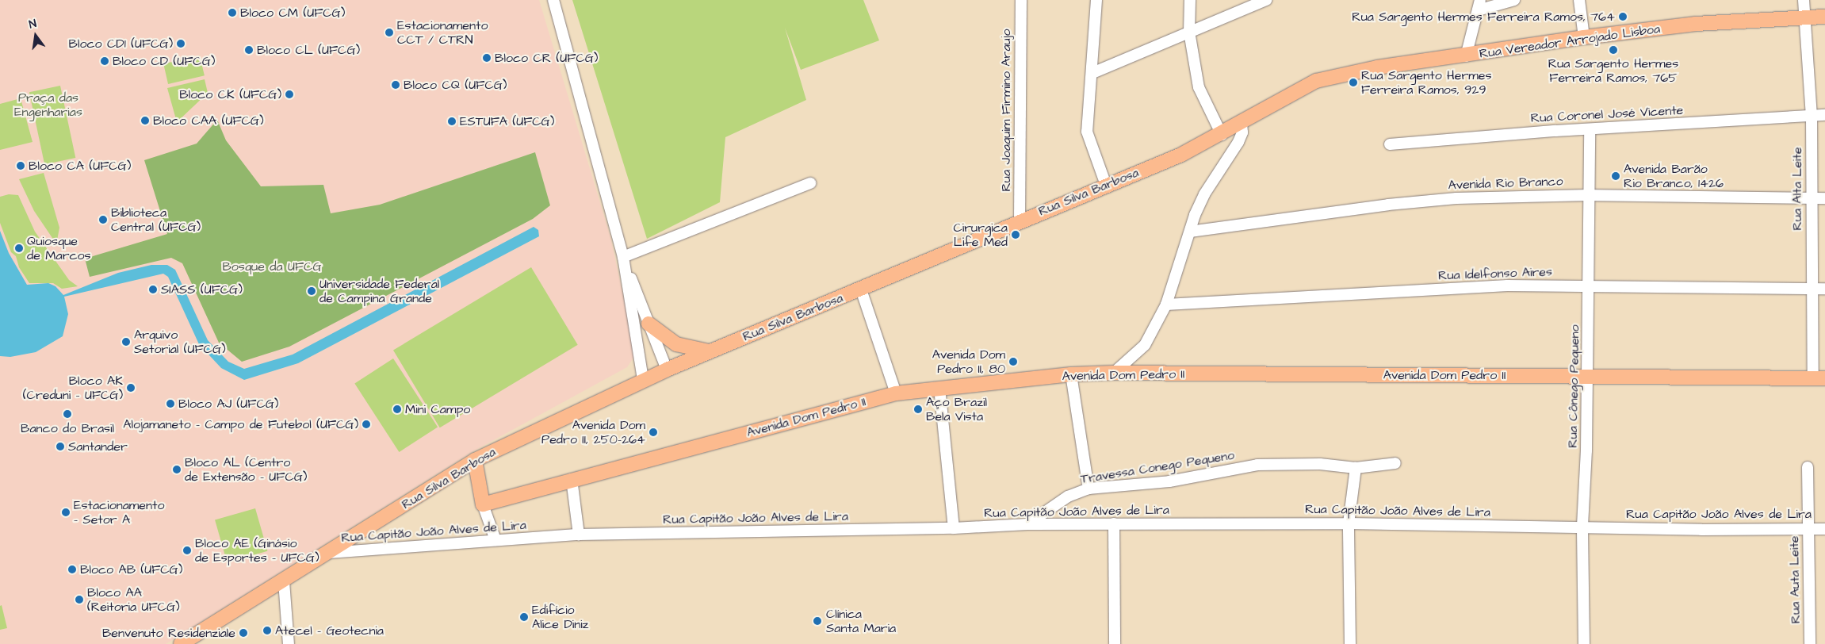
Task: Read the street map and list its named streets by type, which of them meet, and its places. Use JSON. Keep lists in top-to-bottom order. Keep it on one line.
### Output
{"streets":{"main road":["Rua Vereador Arrojado Lisboa","Rua Silva Barbosa","Avenida Dom Pedro II"],"street":["Rua Joaquim Firmino Araujo","Rua Coronel José Vicente","Avenida Rio Branco","Rua Alta Leite","Rua Idelfonso Aires","Rua Cônego Pequeno","Travessa Conego Pequeno","Rua Capitão João Alves de Lira","Rua Auta Leite"]},"crossings":[["Rua Vereador Arrojado Lisboa","Rua Alta Leite"],["Rua Vereador Arrojado Lisboa","Rua Silva Barbosa"],["Rua Joaquim Firmino Araujo","Rua Silva Barbosa"],["Rua Coronel José Vicente","Rua Alta Leite"],["Rua Coronel José Vicente","Rua Cônego Pequeno"],["Avenida Rio Branco","Rua Alta Leite"],["Avenida Rio Branco","Rua Cônego Pequeno"],["Rua Alta Leite","Rua Idelfonso Aires"],["Rua Alta Leite","Avenida Dom Pedro II"],["Rua Silva Barbosa","Rua Capitão João Alves de Lira"],["Rua Idelfonso Aires","Rua Cônego Pequeno"],["Avenida Dom Pedro II","Rua Cônego Pequeno"],["Rua Cônego Pequeno","Rua Capitão João Alves de Lira"],["Travessa Conego Pequeno","Rua Capitão João Alves de Lira"],["Rua Capitão João Alves de Lira","Rua Auta Leite"]],"parks":["Praça das Engenharias","Bosque da UFCG"],"places":["Bloco CM (UFCG)","Rua Sargento Hermes Ferreira Ramos, 764","Estacionamento CCT / CTRN","Bloco CD1 (UFCG)","Bloco CL (UFCG)","Rua Sargento Hermes Ferreira Ramos, 765","Bloco CR (UFCG)","Bloco CD (UFCG)","Rua Sargento Hermes Ferreira Ramos, 929","Bloco CQ (UFCG)","Bloco CK (UFCG)","Bloco CAA (UFCG)","ESTUFA (UFCG)","Bloco CA (UFCG)","Avenida Barão Rio Branco, 1426","Biblioteca Central (UFCG)","Cirurgica Life Med","Quiosque de Marcos","SIASS (UFCG)","Universidade Federal de Campina Grande","Arquivo Setorial (UFCG)","Avenida Dom Pedro II, 80","Bloco AK (Creduni - UFCG)","Bloco AJ (UFCG)","Mini Campo","Aço Brazil Bela Vista","Banco do Brasil","Alojamaneto - Campo de Futebol (UFCG)","Avenida Dom Pedro II, 250-264","Santander","Bloco AL (Centro de Extensão - UFCG)","Estacionamento - Setor A","Bloco AE (Ginásio de Esportes - UFCG)","Bloco AB (UFCG)","Bloco AA (Reitoria UFCG)","Edifício Alice Diniz","Clínica Santa Maria","Atecel - Geotecnia","Benvenuto Residenziale"],"north":"top"}
